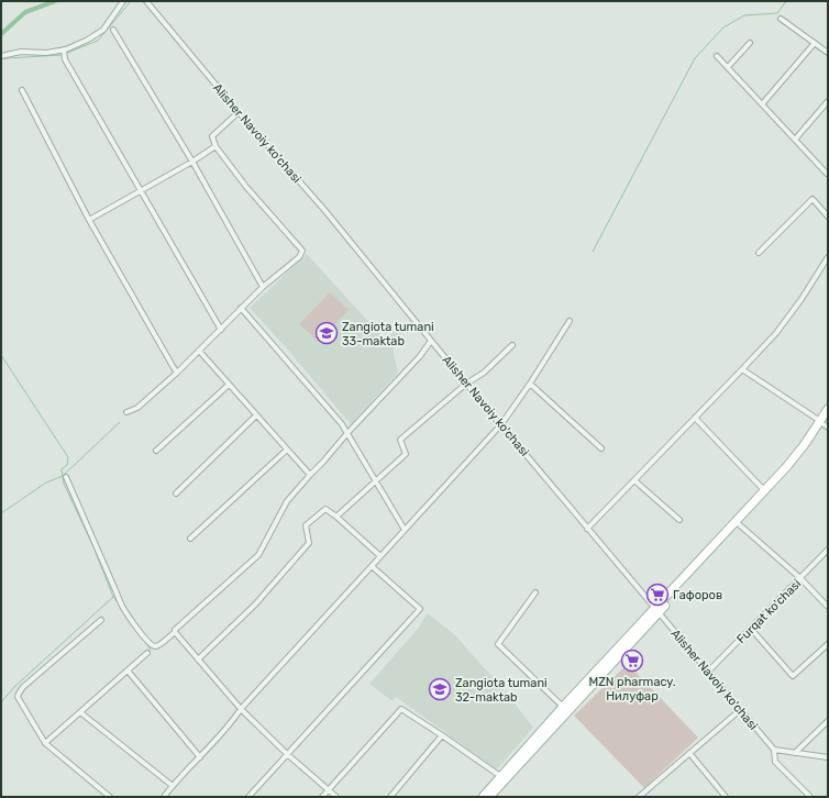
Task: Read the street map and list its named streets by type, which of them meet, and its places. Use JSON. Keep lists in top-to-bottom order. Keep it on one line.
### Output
{"streets":{"street":["Alisher Navoiy ko'chasi","Furqat ko'chasi"]},"crossings":[["Alisher Navoiy ko'chasi","Furqat ko'chasi"]],"places":{"school or university":["Zangiota tumani 33-maktab","Zangiota tumani 32-maktab"],"supermarket":["Гафоров","MZN pharmacy. Нилуфар"]}}
